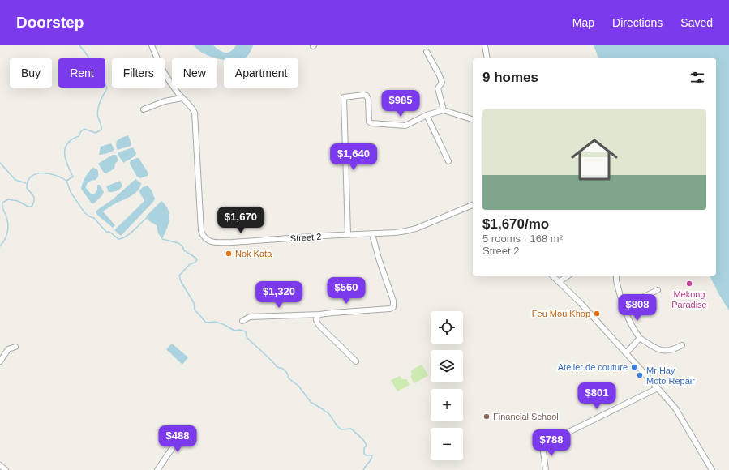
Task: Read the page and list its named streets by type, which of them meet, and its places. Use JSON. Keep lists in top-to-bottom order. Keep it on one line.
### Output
{"streets":{"street":["Street 2"]},"places":["Nok Kata","Mekong Paradise","Feu Mou Khop","Atelier de couture","Mr Hay Moto Repair","Financial School"],"page":{"header":"Doorstep","nav":["Map","Directions","Saved"],"chip":["Buy","Rent","Filters","New","Apartment"],"heading":"9 homes","price":["$985","$1,640","$1,670","$560","$1,320","$808","$801","$488","$788"],"list":[{"name":"$1,670/mo","note":"5 rooms · 168 m² · Street 2"}],"map_buttons":["+","−"]}}
